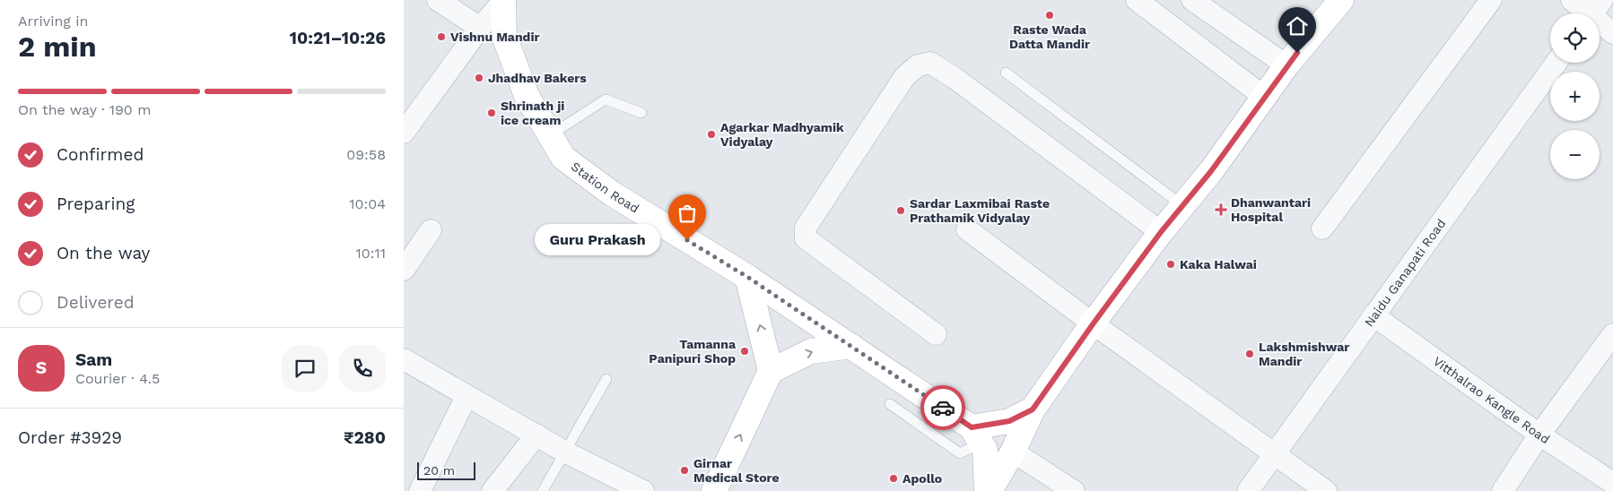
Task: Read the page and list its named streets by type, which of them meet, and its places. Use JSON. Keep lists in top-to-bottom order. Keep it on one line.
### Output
{"streets":{"street":["Station Road","Naidu Ganapati Road","Vitthalrao Kangle Road"]},"crossings":[["Naidu Ganapati Road","Vitthalrao Kangle Road"]],"places":{"other":["Raste Wada Datta Mandir","Vishnu Mandir","Jhadhav Bakers","Shrinath ji ice cream","Agarkar Madhyamik Vidyalay","Sardar Laxmibai Raste Prathamik Vidyalay","Guru Prakash","Kaka Halwai","Tamanna Panipuri Shop","Lakshmishwar Mandir","Girnar Medical Store","Apollo"],"health":["Dhanwantari Hospital"]},"scale_bar":"20 m","page":{"heading":["2 min","Arriving in","10:21–10:26"],"panel":["Sam","Courier · 4.5","Order #3929","₹280"],"map_buttons":["+","−"],"bar":"On the way · 190 m","list":[["Confirmed","09:58"],["Preparing","10:04"],["On the way","10:11"],"Delivered"],"bubble":"Guru Prakash","round":"S","scale":"20 m"}}
